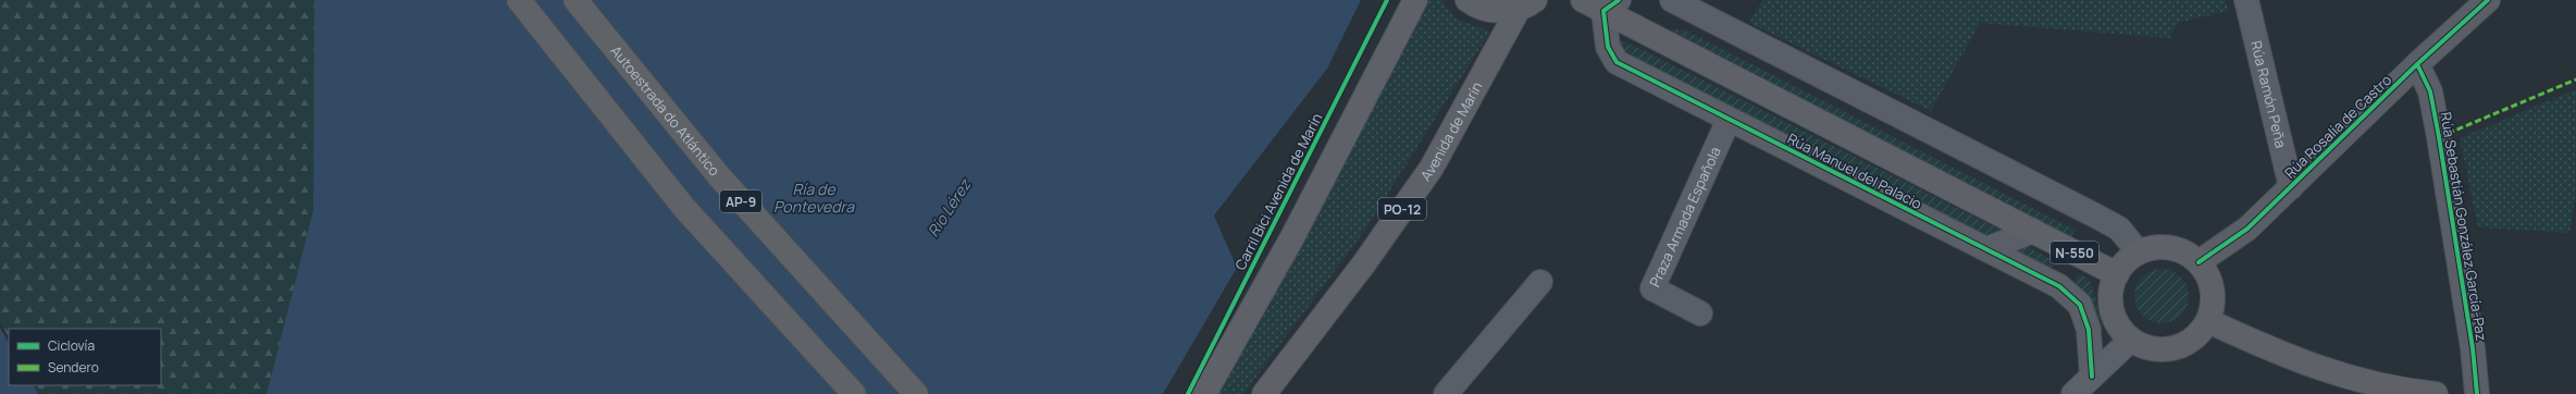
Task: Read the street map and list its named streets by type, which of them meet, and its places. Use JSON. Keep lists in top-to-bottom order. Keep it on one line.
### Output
{"streets":{"highway":["Autoestrada do Atlántico","Avenida de Marín","Rúa Manuel del Palacio","AP-9","PO-12","N-550"],"street":["Rúa Ramón Peña","Rúa Rosalía de Castro","Praza Armada Española","Rúa Sebastián González García-Paz"],"cycle path":["Carril Bici Avenida de Marín"]},"crossings":[["Rúa Ramón Peña","Rúa Rosalía de Castro"],["Rúa Rosalía de Castro","Rúa Manuel del Palacio"],["Rúa Rosalía de Castro","Rúa Sebastián González García-Paz"],["Rúa Rosalía de Castro","N-550"],["Rúa Manuel del Palacio","Praza Armada Española"],["Rúa Manuel del Palacio","N-550"]],"water":["Ría de Pontevedra","Río Lérez"],"legend":["Ciclovía","Sendero"]}
